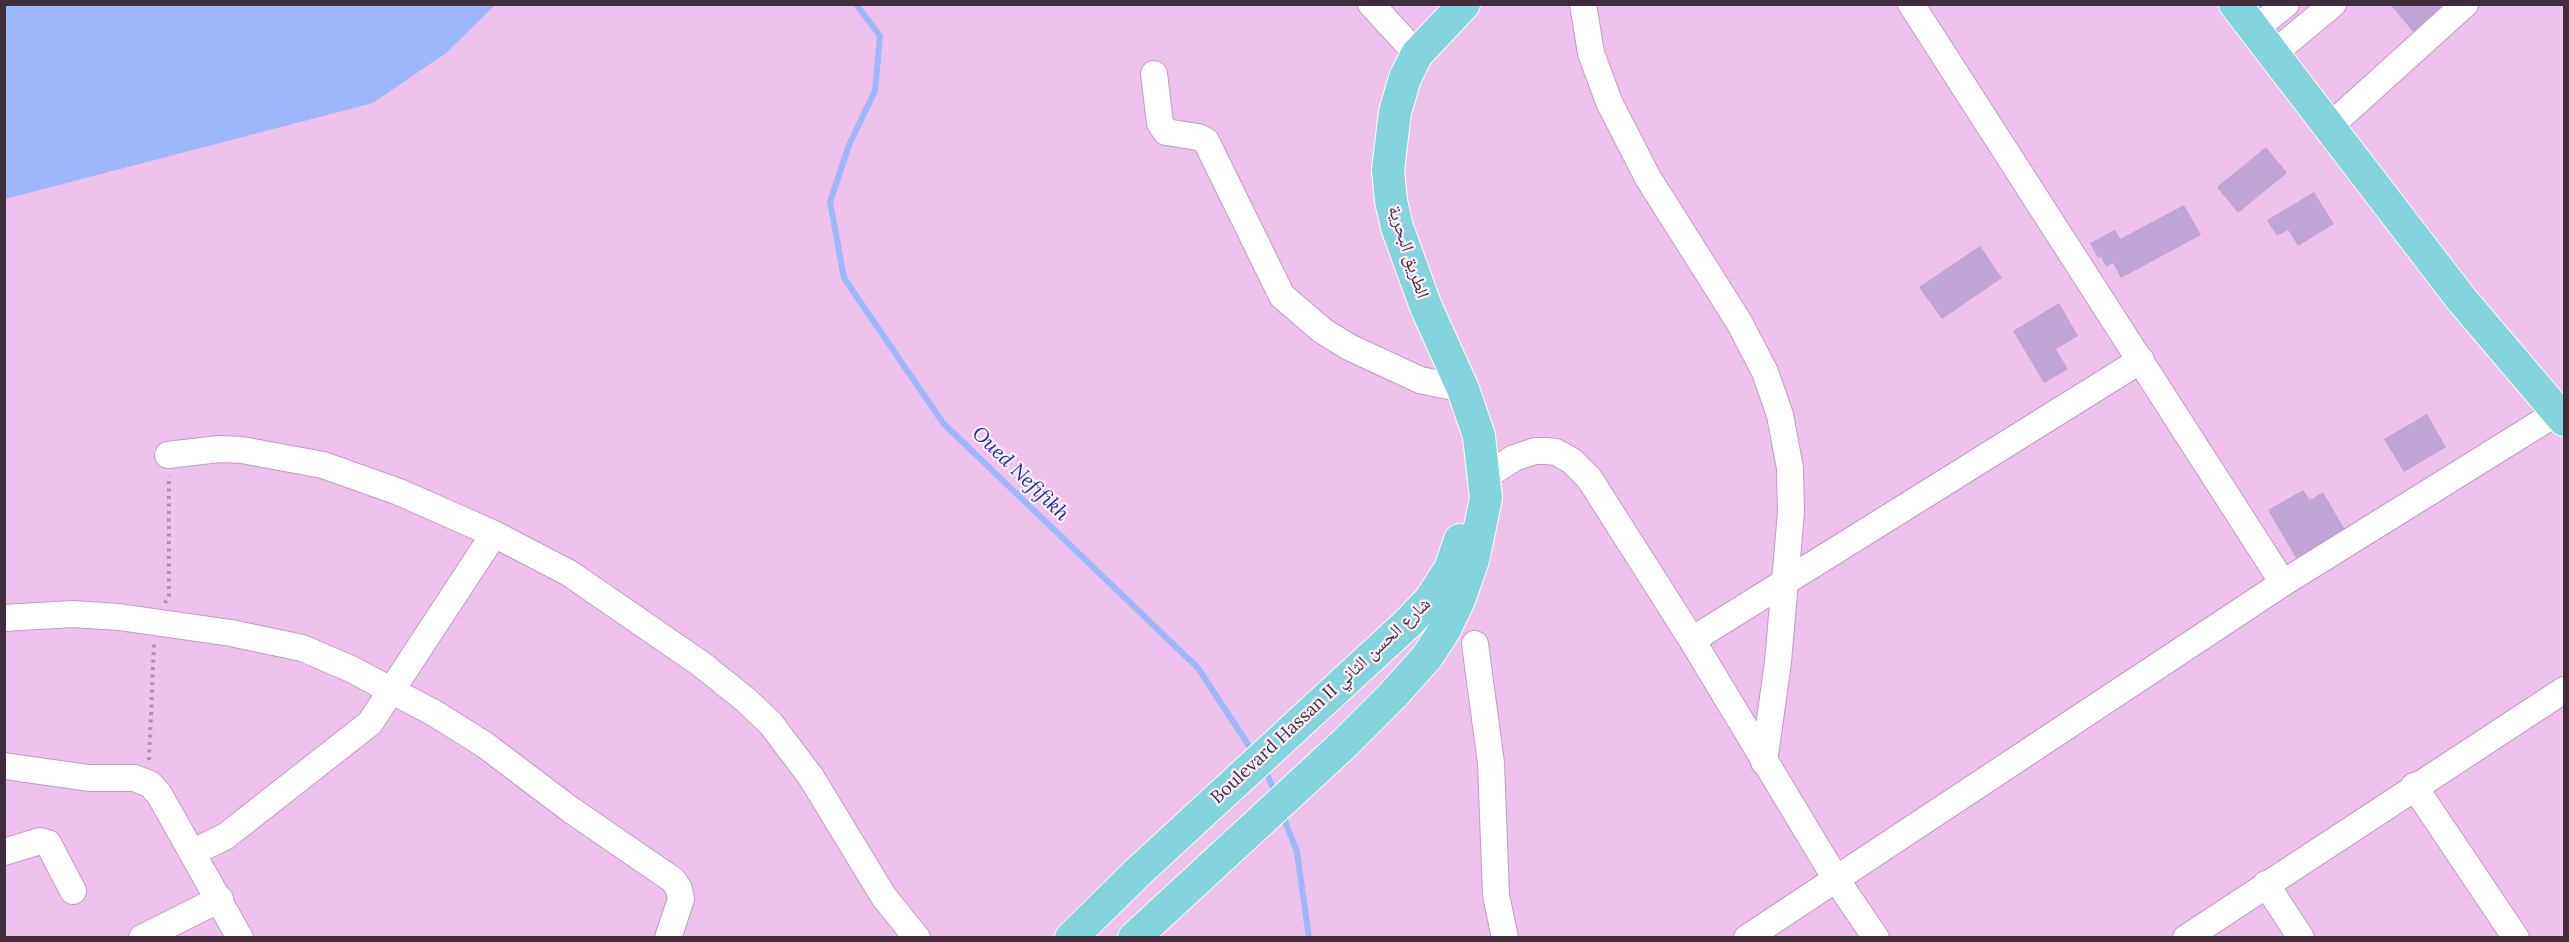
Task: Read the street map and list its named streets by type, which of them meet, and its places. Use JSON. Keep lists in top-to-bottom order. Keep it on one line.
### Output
{"streets":{"main road":["الطريق البحرية","Boulevard Hassan II شارع الحسن الثاني"]},"crossings":[["الطريق البحرية","Boulevard Hassan II شارع الحسن الثاني"]],"water":["Oued Nefifikh"]}
